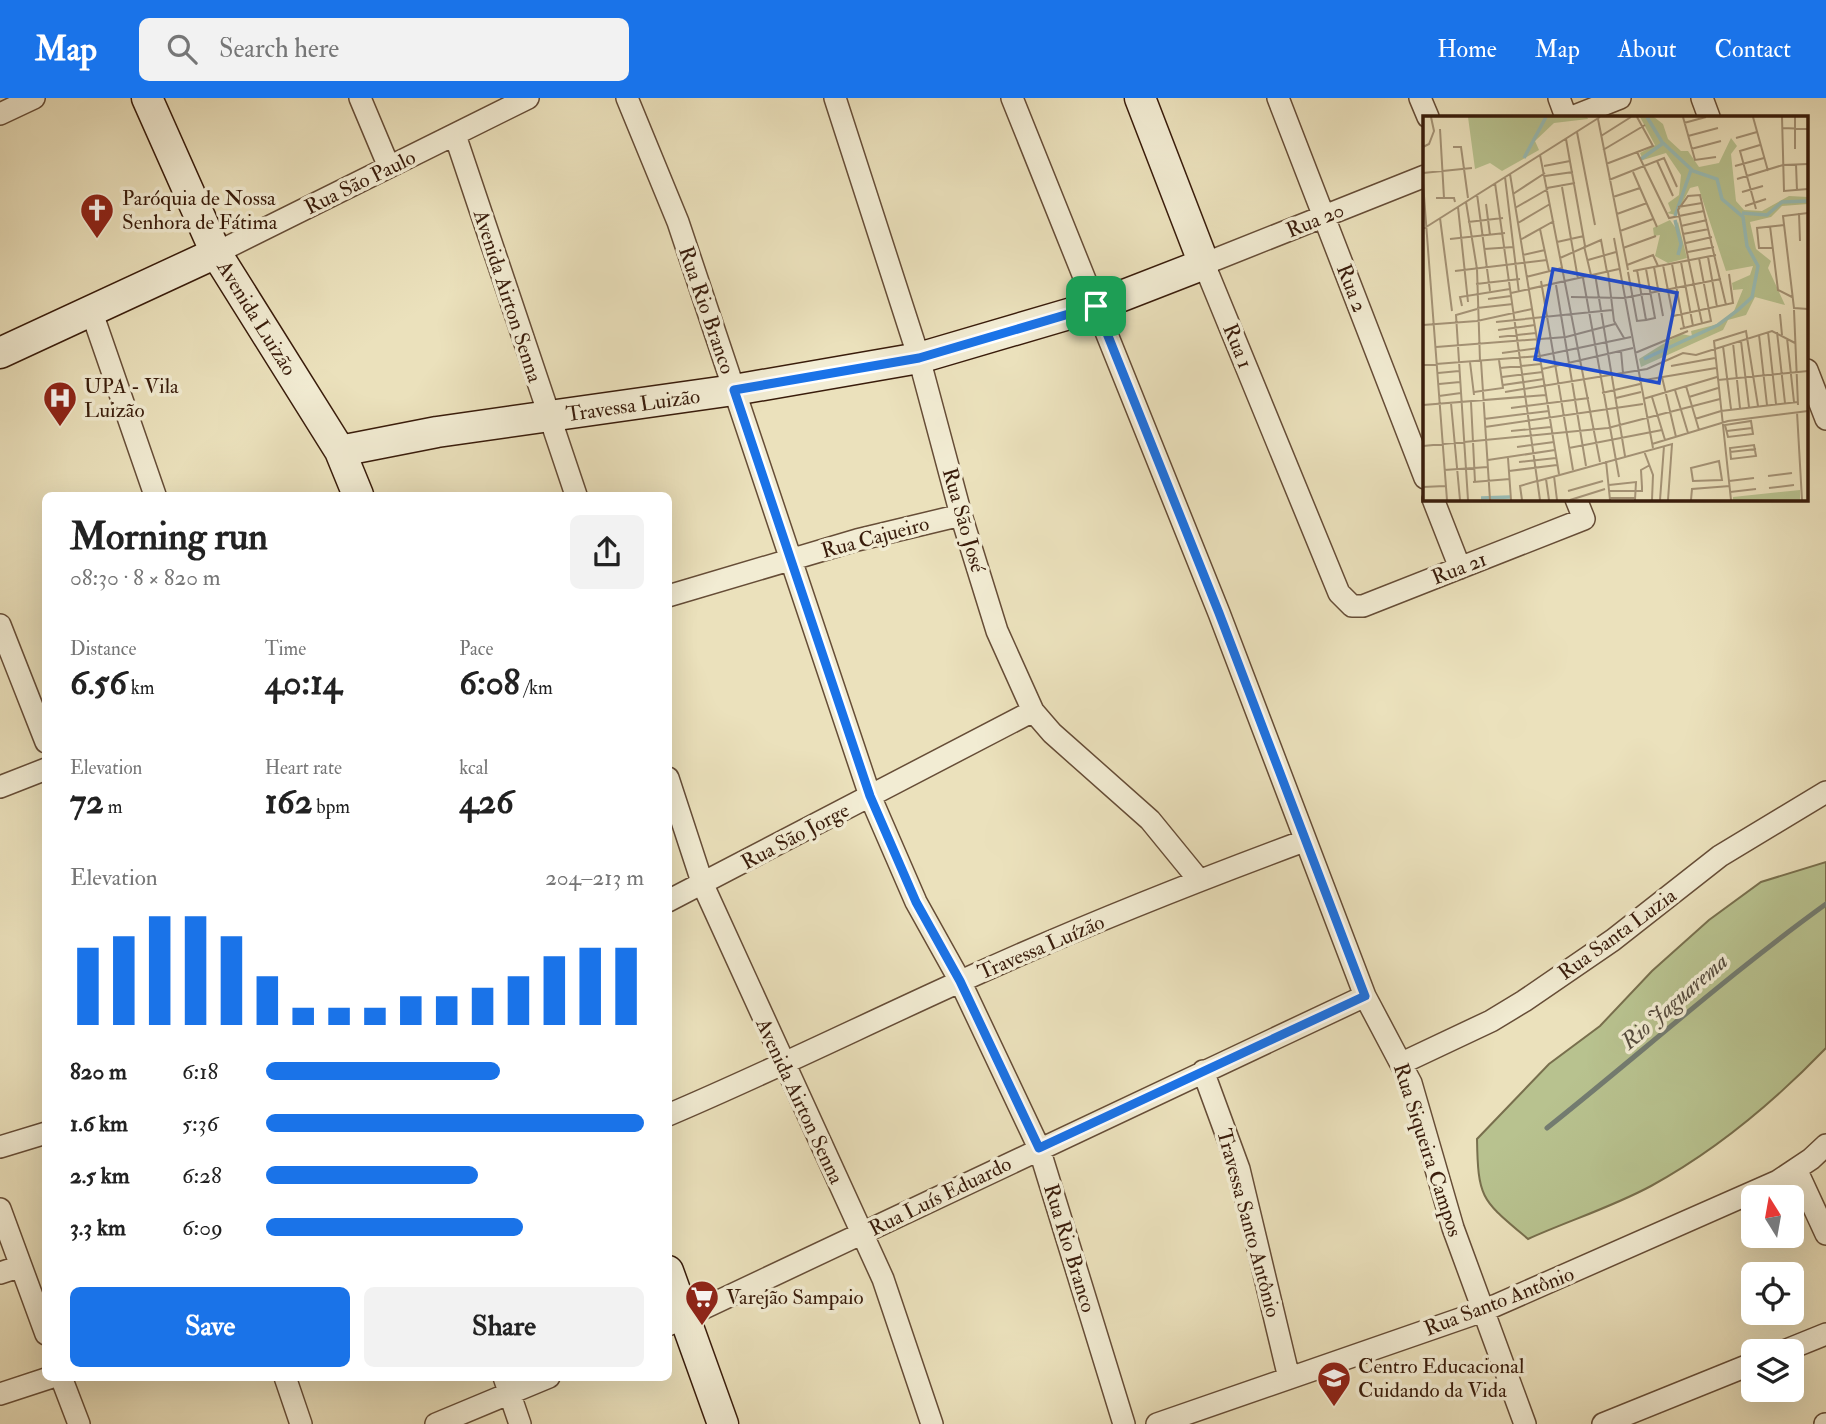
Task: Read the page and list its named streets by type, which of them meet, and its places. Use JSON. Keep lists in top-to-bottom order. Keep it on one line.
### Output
{"streets":{"street":["Rua São Paulo","Rua 20","Rua 2","Avenida Airton Senna","Rua Rio Branco","Avenida Luizão","Rua 1","Travessa Luizão","Rua São José","Rua Cajueiro","Rua 21","Rua São Jorge","Rua Santa Luzia","Travessa Luízão","Rua Siqueira Campos","Rua Luís Eduardo","Travessa Santo Antônio","Rua Santo Antônio"]},"crossings":[["Rua São Paulo","Avenida Airton Senna"],["Rua São Paulo","Avenida Luizão"],["Rua 20","Rua 2"],["Rua 20","Rua 1"],["Rua 20","Travessa Luizão"],["Avenida Airton Senna","Travessa Luizão"],["Avenida Airton Senna","Rua São Jorge"],["Avenida Airton Senna","Travessa Luízão"],["Avenida Airton Senna","Rua Luís Eduardo"],["Rua Rio Branco","Travessa Luizão"],["Rua Rio Branco","Rua Cajueiro"],["Rua Rio Branco","Rua São Jorge"],["Rua Rio Branco","Travessa Luízão"],["Rua Rio Branco","Rua Luís Eduardo"],["Avenida Luizão","Travessa Luizão"],["Rua 1","Travessa Luizão"],["Rua 1","Rua 21"],["Travessa Luizão","Rua São José"],["Travessa Luizão","Rua Siqueira Campos"],["Rua São José","Rua Cajueiro"],["Rua São José","Rua São Jorge"],["Rua São José","Travessa Luízão"],["Rua Santa Luzia","Rua Siqueira Campos"],["Travessa Luízão","Rua Siqueira Campos"],["Rua Siqueira Campos","Rua Luís Eduardo"],["Rua Siqueira Campos","Rua Santo Antônio"],["Rua Luís Eduardo","Travessa Santo Antônio"],["Travessa Santo Antônio","Rua Santo Antônio"]],"water":["Rio Jaguarema"],"places":{"church":["Paróquia de Nossa Senhora de Fátima"],"hospital":["UPA - Vila Luizão"],"supermarket":["Varejão Sampaio"],"school or university":["Centro Educacional Cuidando da Vida"]},"north":"top","page":{"header":"Map","search":"Search here","nav":["Home","Map","About","Contact"],"heading":["Morning run","08:30 · 8 × 820 m"],"stats":[["Distance","6.56 km"],["Time","40:14"],["Pace","6:08 /km"],["Elevation","72 m"],["Heart rate","162 bpm"],["kcal","426"]],"chart":["Elevation","204–213 m"],"list":[{"name":"820 m","note":"6:18"},{"name":"1.6 km","note":"5:36"},{"name":"2.5 km","note":"6:28"},{"name":"3.3 km","note":"6:09"}],"buttons":["Save","Share"]}}
